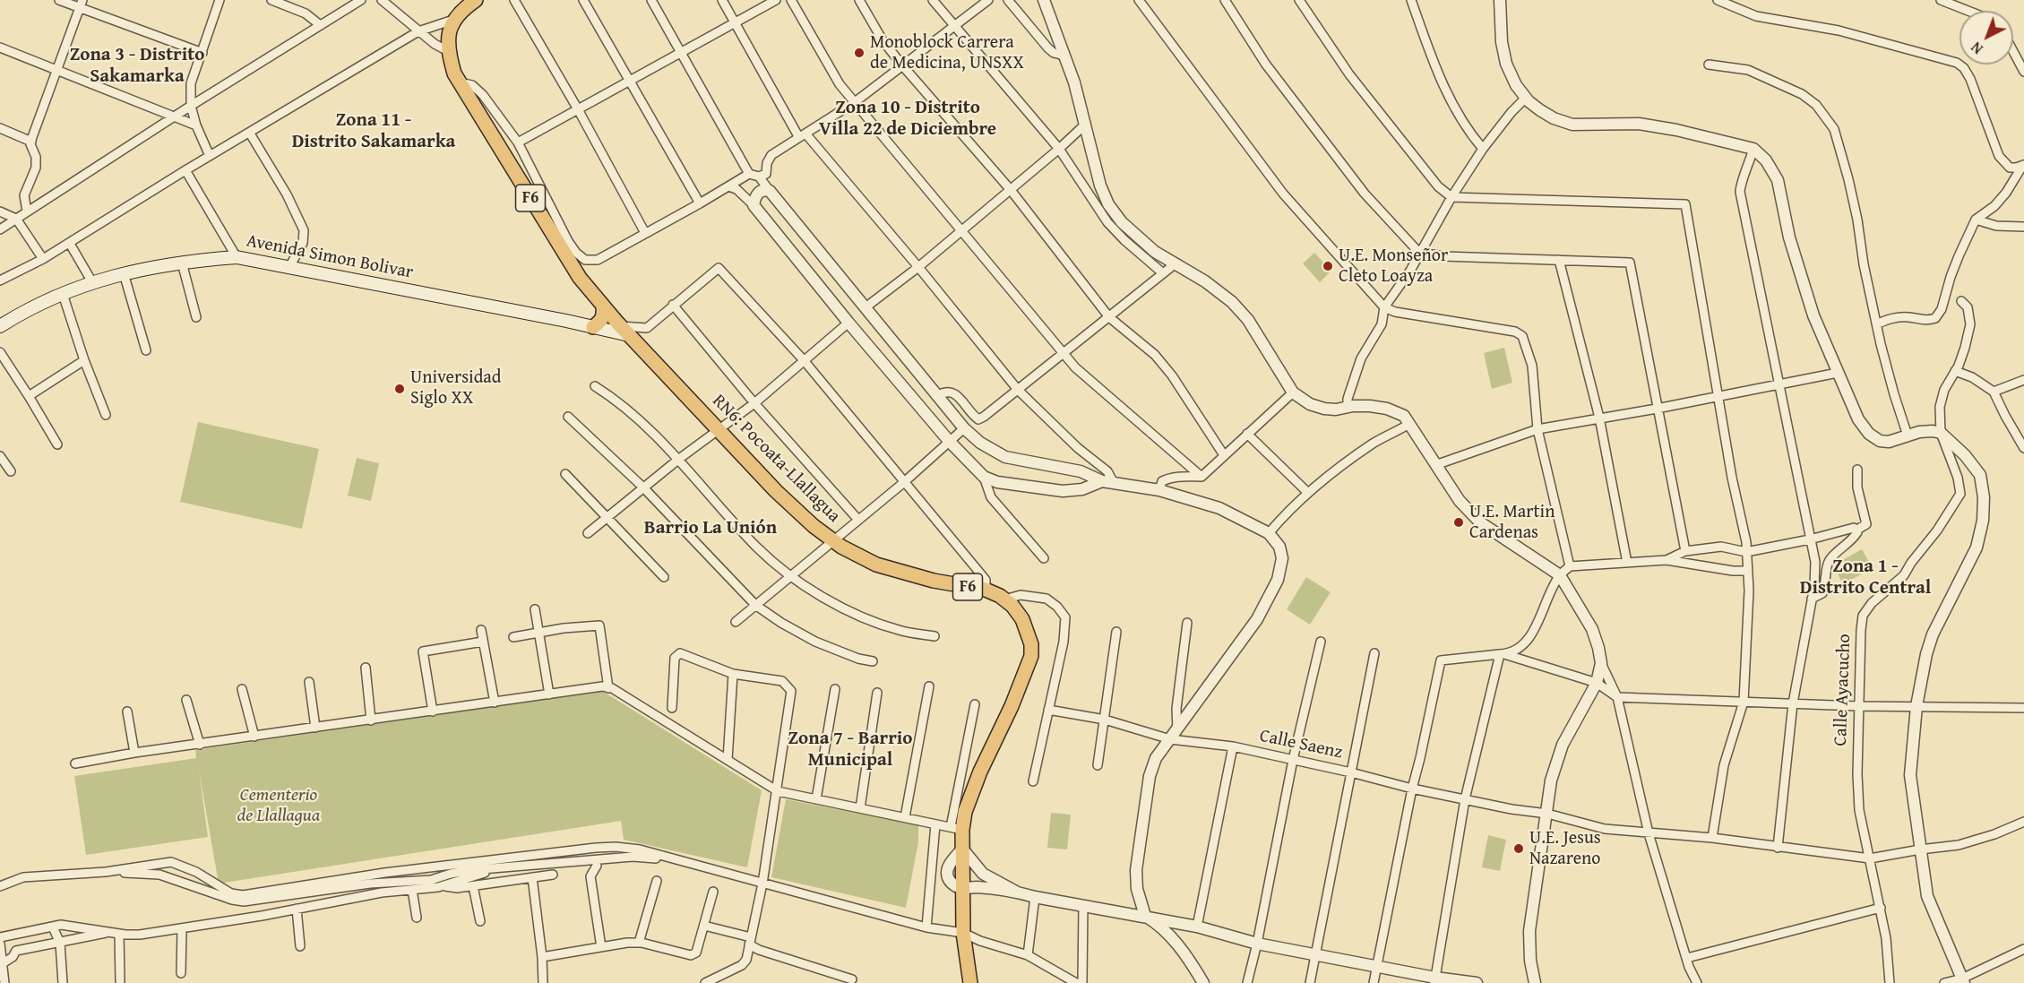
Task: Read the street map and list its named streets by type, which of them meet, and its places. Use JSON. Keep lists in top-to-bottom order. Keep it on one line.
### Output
{"streets":{"highway":["F6","RN6: Pocoata-Llallagua"],"main road":["Avenida Simon Bolivar"],"street":["Calle Ayacucho","Calle Saenz"]},"crossings":[["Avenida Simon Bolivar","RN6: Pocoata-Llallagua"],["Calle Ayacucho","Calle Saenz"]],"districts":["Zona 3 - Distrito Sakamarka","Zona 10 - Distrito Villa 22 de Diciembre","Zona 11 - Distrito Sakamarka","Barrio La Unión","Zona 1 - Distrito Central","Zona 7 - Barrio Municipal"],"parks":["Cementerio de Llallagua"],"places":["Monoblock Carrera de Medicina, UNSXX","U.E. Monseñor Cleto Loayza","Universidad Siglo XX","U.E. Martin Cardenas","U.E. Jesus Nazareno"],"north":"bottom left"}
